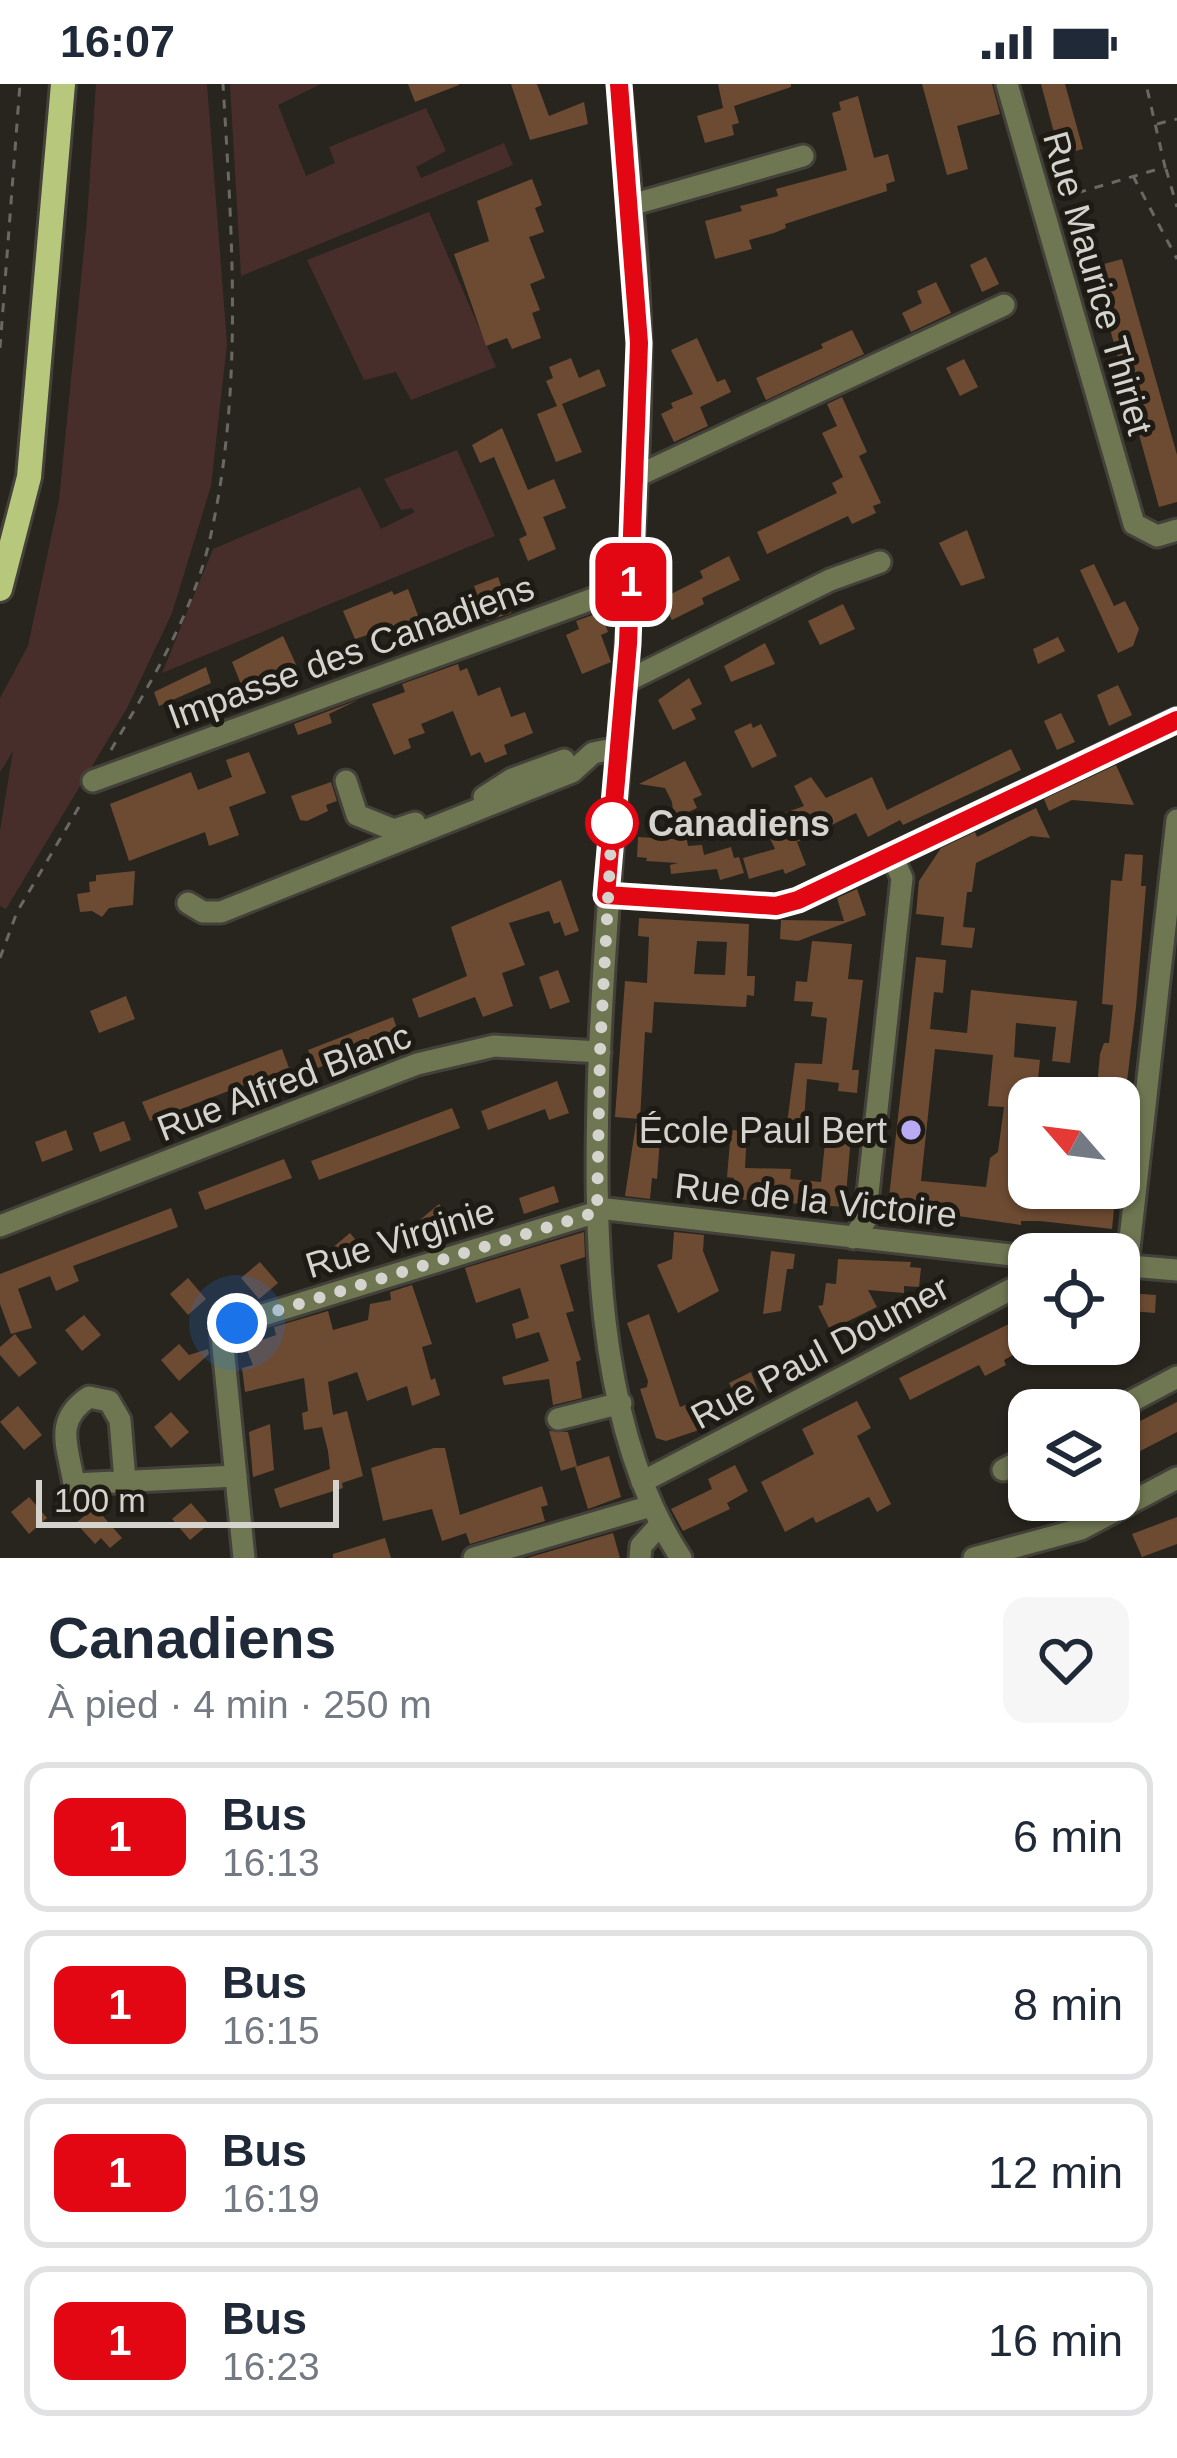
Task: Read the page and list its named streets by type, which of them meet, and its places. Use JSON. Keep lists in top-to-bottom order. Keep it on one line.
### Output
{"streets":{"street":["Rue Maurice Thiriet","Impasse des Canadiens","Rue Alfred Blanc","Rue de la Victoire","Rue Virginie","Rue Paul Doumer"]},"crossings":[["Rue de la Victoire","Rue Virginie"]],"places":["Canadiens","École Paul Bert"],"lines":["bus line 1"],"scale_bar":"100 m","north":"top left","page":{"status":"16:07","on_map":"1","scale":"100 m","heading":["Canadiens","À pied · 4 min · 250 m"],"list":[{"mark":"1","name":"Bus","note":"16:13","value":"6 min"},{"mark":"1","name":"Bus","note":"16:15","value":"8 min"},{"mark":"1","name":"Bus","note":"16:19","value":"12 min"},{"mark":"1","name":"Bus","note":"16:23","value":"16 min"}]}}
